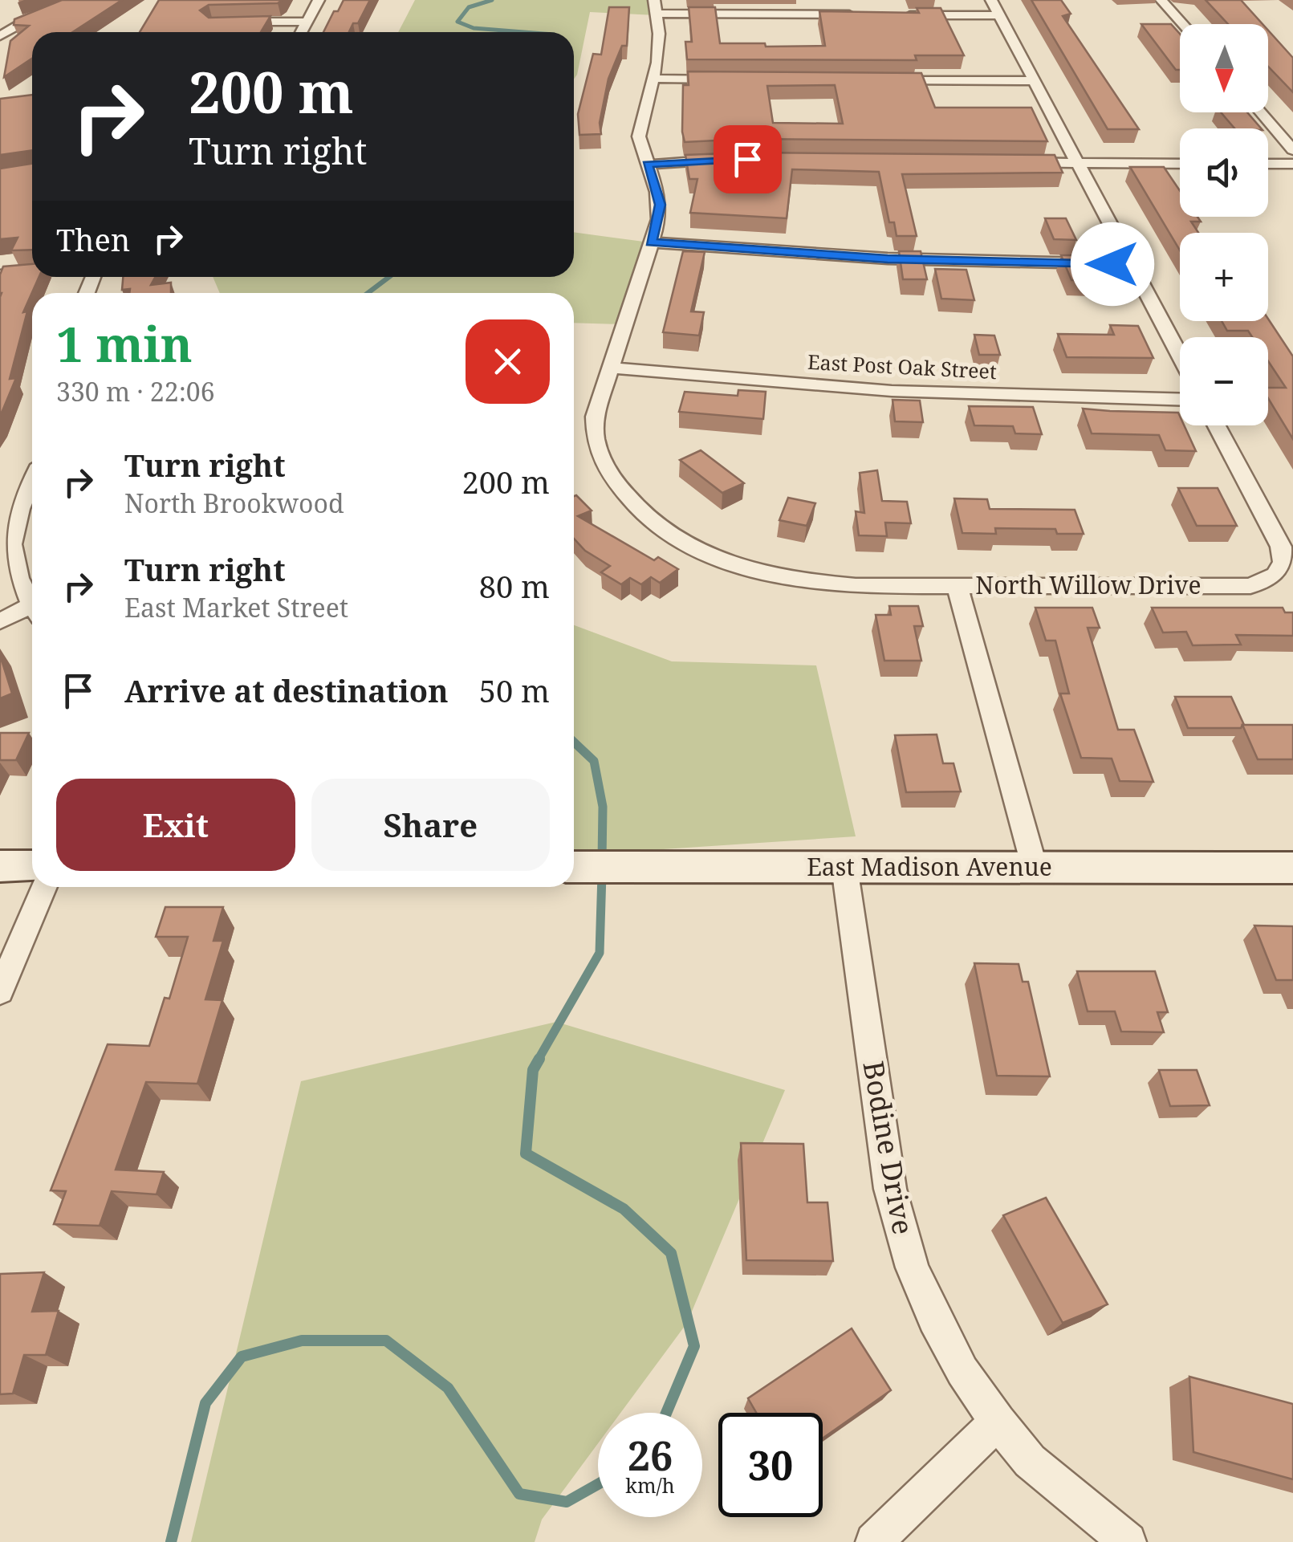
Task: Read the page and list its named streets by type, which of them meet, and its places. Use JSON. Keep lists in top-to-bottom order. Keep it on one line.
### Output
{"streets":{"main road":["East Madison Avenue"],"street":["East Post Oak Street","North Willow Drive","Bodine Drive"]},"crossings":[["North Willow Drive","East Madison Avenue"],["East Madison Avenue","Bodine Drive"]],"north":"bottom","page":{"map_buttons":["+","−"],"turn":["200 m","Turn right"],"then":"Then","heading":["1 min","330 m · 22:06"],"list":[{"name":"Turn right","note":"North Brookwood","value":"200 m"},{"name":"Turn right","note":"East Market Street","value":"80 m"},{"name":"Arrive at destination","value":"50 m"}],"buttons":["Exit","Share"],"speed":"26 km/h","limit":"30"}}
